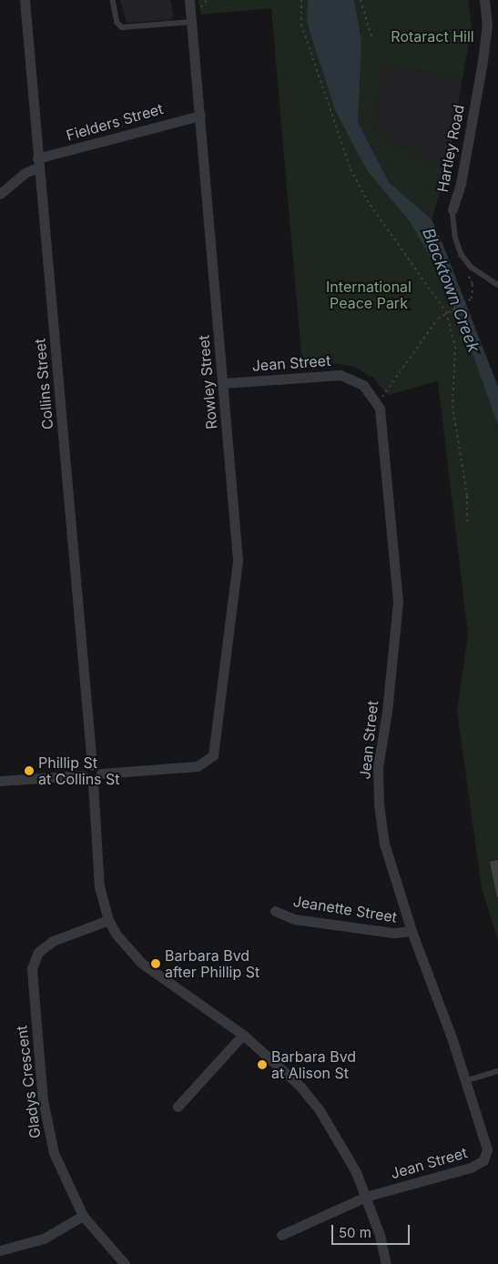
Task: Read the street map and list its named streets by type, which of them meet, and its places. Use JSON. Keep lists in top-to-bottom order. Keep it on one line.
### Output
{"streets":{"street":["Fielders Street","Hartley Road","Jean Street","Rowley Street","Collins Street","Jeanette Street","Gladys Crescent"]},"crossings":[["Fielders Street","Rowley Street"],["Fielders Street","Collins Street"],["Jean Street","Rowley Street"],["Jean Street","Jeanette Street"],["Rowley Street","Collins Street"]],"water":["Blacktown Creek"],"parks":["Rotaract Hill","International Peace Park"],"places":["Phillip St at Collins St","Barbara Bvd after Phillip St","Barbara Bvd at Alison St"],"scale_bar":"50 m"}
